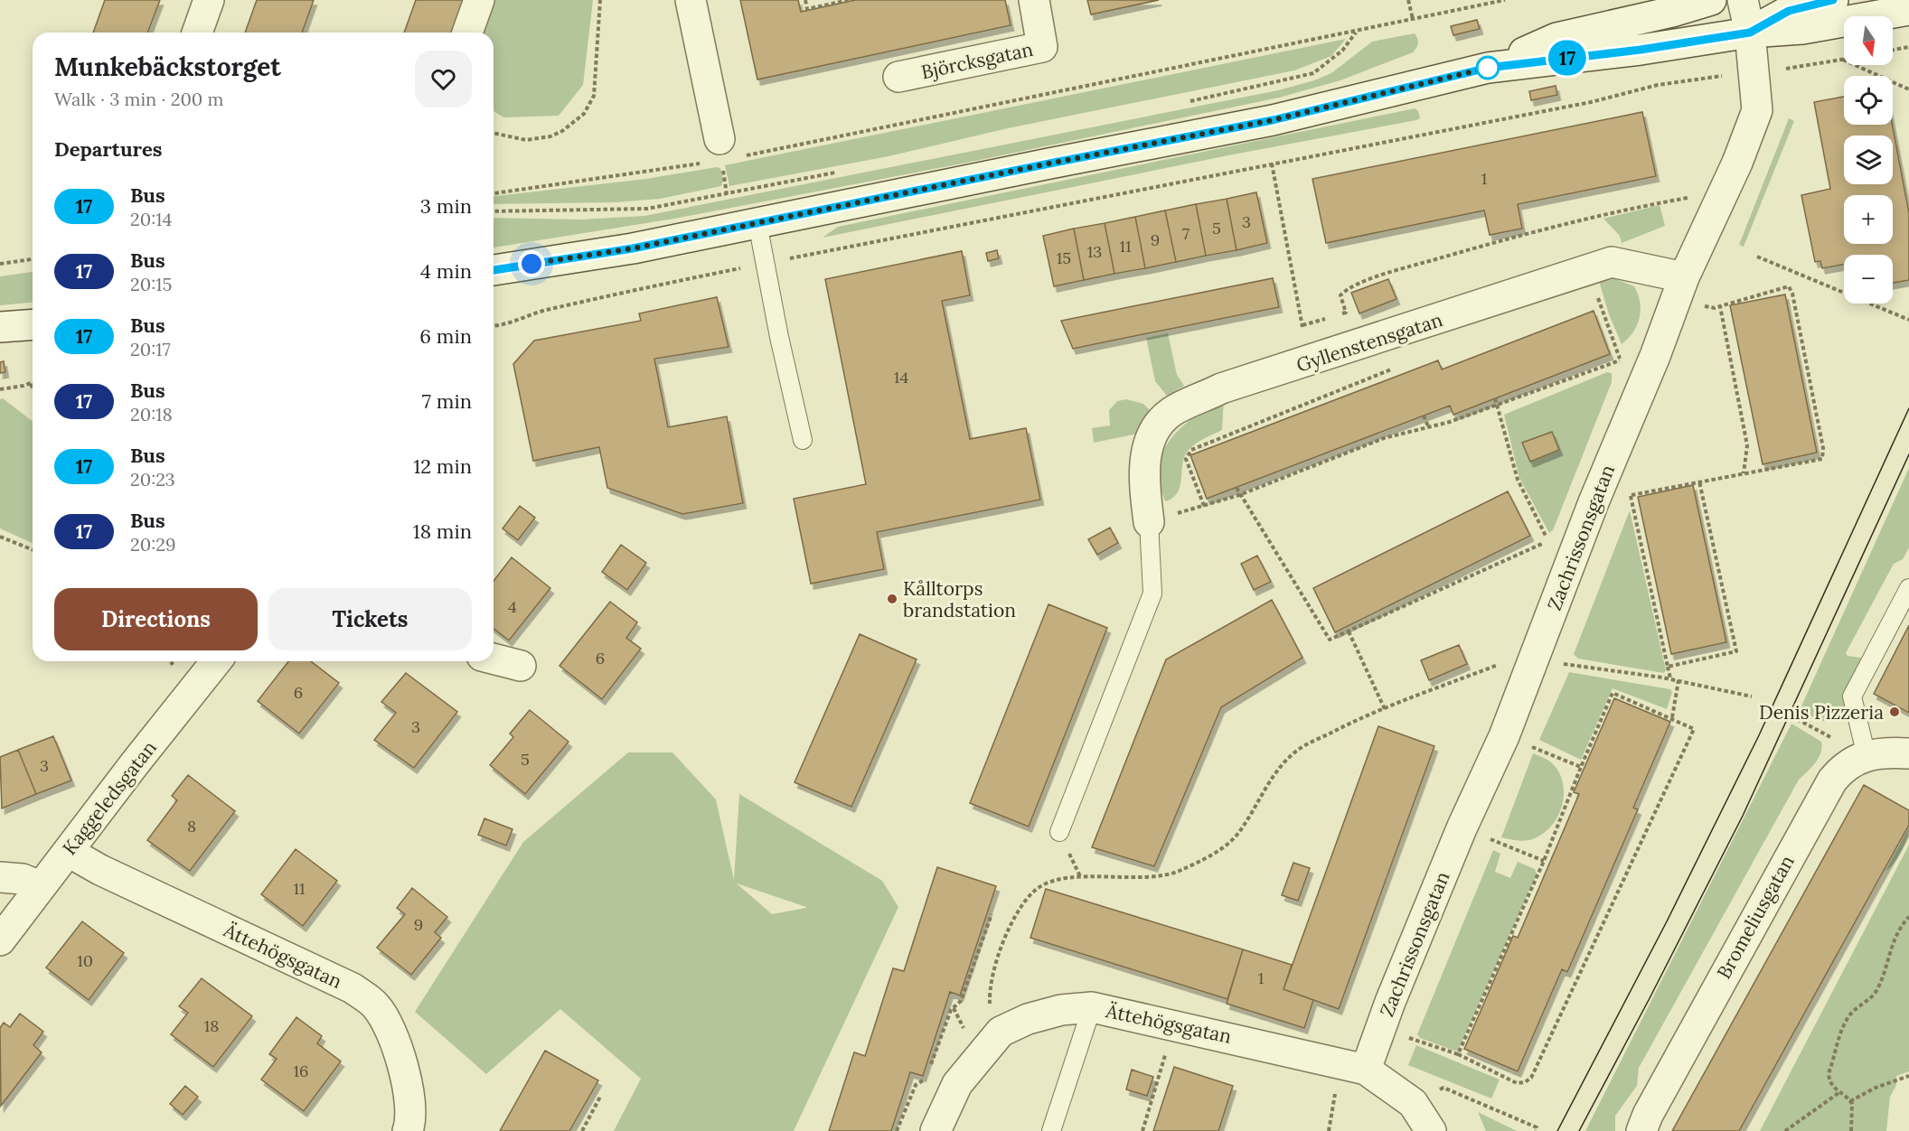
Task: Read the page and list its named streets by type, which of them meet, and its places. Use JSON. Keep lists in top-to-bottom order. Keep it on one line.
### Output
{"streets":{"street":["Björcksgatan","Gyllenstensgatan","Zachrissonsgatan","Kaggeledsgatan","Bromeliusgatan","Ättehögsgatan"]},"crossings":[["Gyllenstensgatan","Zachrissonsgatan"],["Zachrissonsgatan","Ättehögsgatan"],["Kaggeledsgatan","Ättehögsgatan"]],"places":["Kålltorps brandstation","Denis Pizzeria"],"lines":["bus line 17"],"house_numbers":["1","3","5","7","9","11","13","15","14","4","6","6","3","5","3","8","11","9","10","1","18","16"],"north":"bottom","page":{"on_map":"17","map_buttons":["+","−"],"heading":[["Munkebäckstorget","Walk · 3 min · 200 m"],"Departures"],"list":[{"mark":"17","name":"Bus","note":"20:14","value":"3 min"},{"mark":"17","name":"Bus","note":"20:15","value":"4 min"},{"mark":"17","name":"Bus","note":"20:17","value":"6 min"},{"mark":"17","name":"Bus","note":"20:18","value":"7 min"},{"mark":"17","name":"Bus","note":"20:23","value":"12 min"},{"mark":"17","name":"Bus","note":"20:29","value":"18 min"}],"buttons":["Directions","Tickets"]}}
